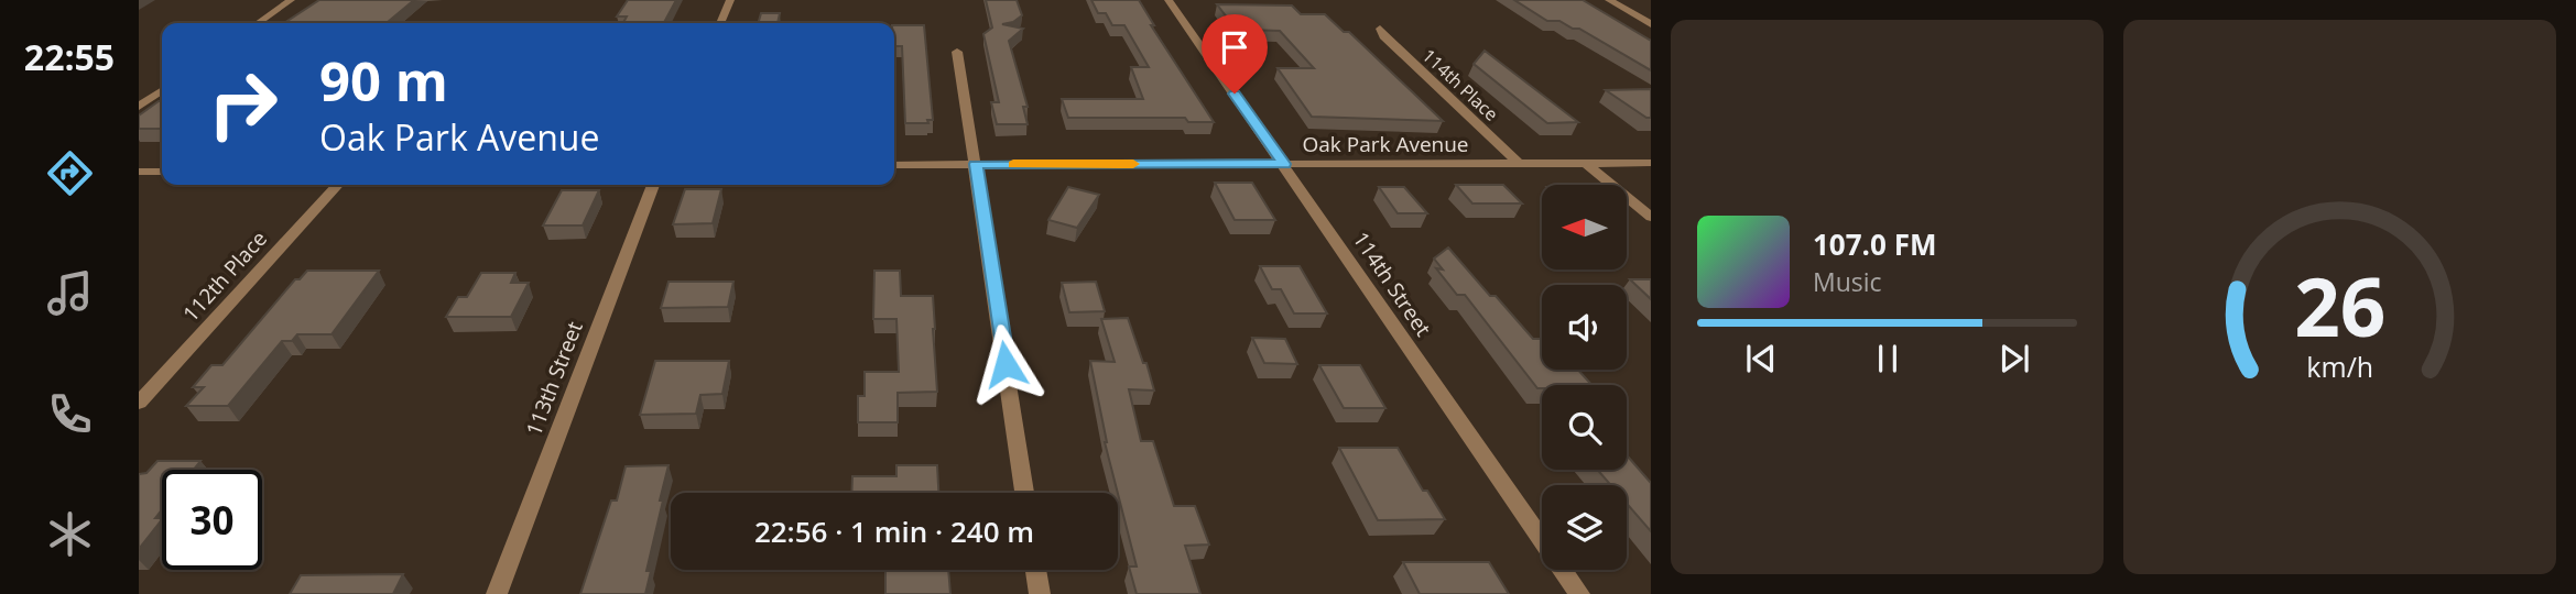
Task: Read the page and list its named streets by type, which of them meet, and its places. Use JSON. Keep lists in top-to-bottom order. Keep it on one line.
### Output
{"streets":{"street":["114th Place","Oak Park Avenue","112th Place","114th Street","113th Street"]},"crossings":[["114th Place","Oak Park Avenue"],["Oak Park Avenue","114th Street"]],"north":"left","page":{"tabs":"22:55","turn":["90 m","Oak Park Avenue"],"song":["107.0 FM","Music"],"limit":"30","trip":"22:56 · 1 min · 240 m","gauge":["26","km/h"]}}
